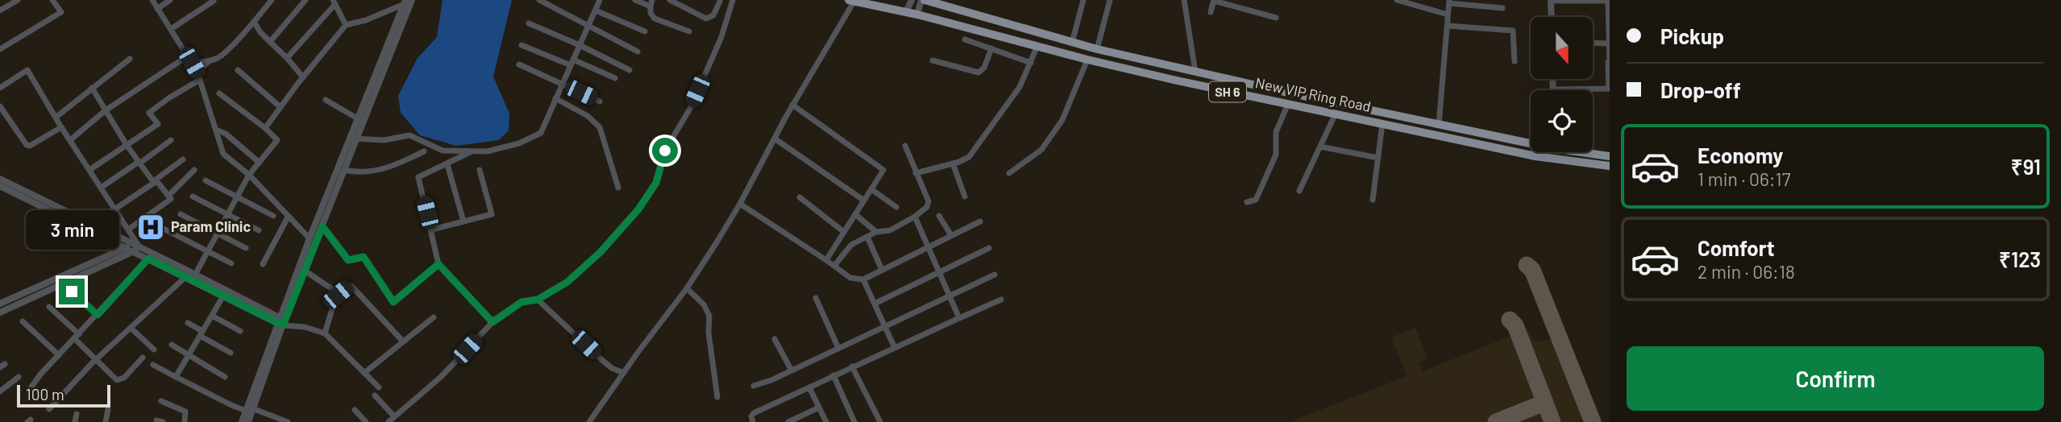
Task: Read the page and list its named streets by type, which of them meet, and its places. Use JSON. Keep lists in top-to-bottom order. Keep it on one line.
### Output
{"streets":{"main road":["SH 6","New VIP Ring Road"]},"places":{"hospital":["Param Clinic"]},"scale_bar":"100 m","north":"bottom","page":{"banner":["Pickup","Drop-off"],"list":[{"name":"Economy","note":"1 min · 06:17","value":"₹91"},{"name":"Comfort","note":"2 min · 06:18","value":"₹123"}],"bubble":"3 min","buttons":"Confirm","scale":"100 m"}}
